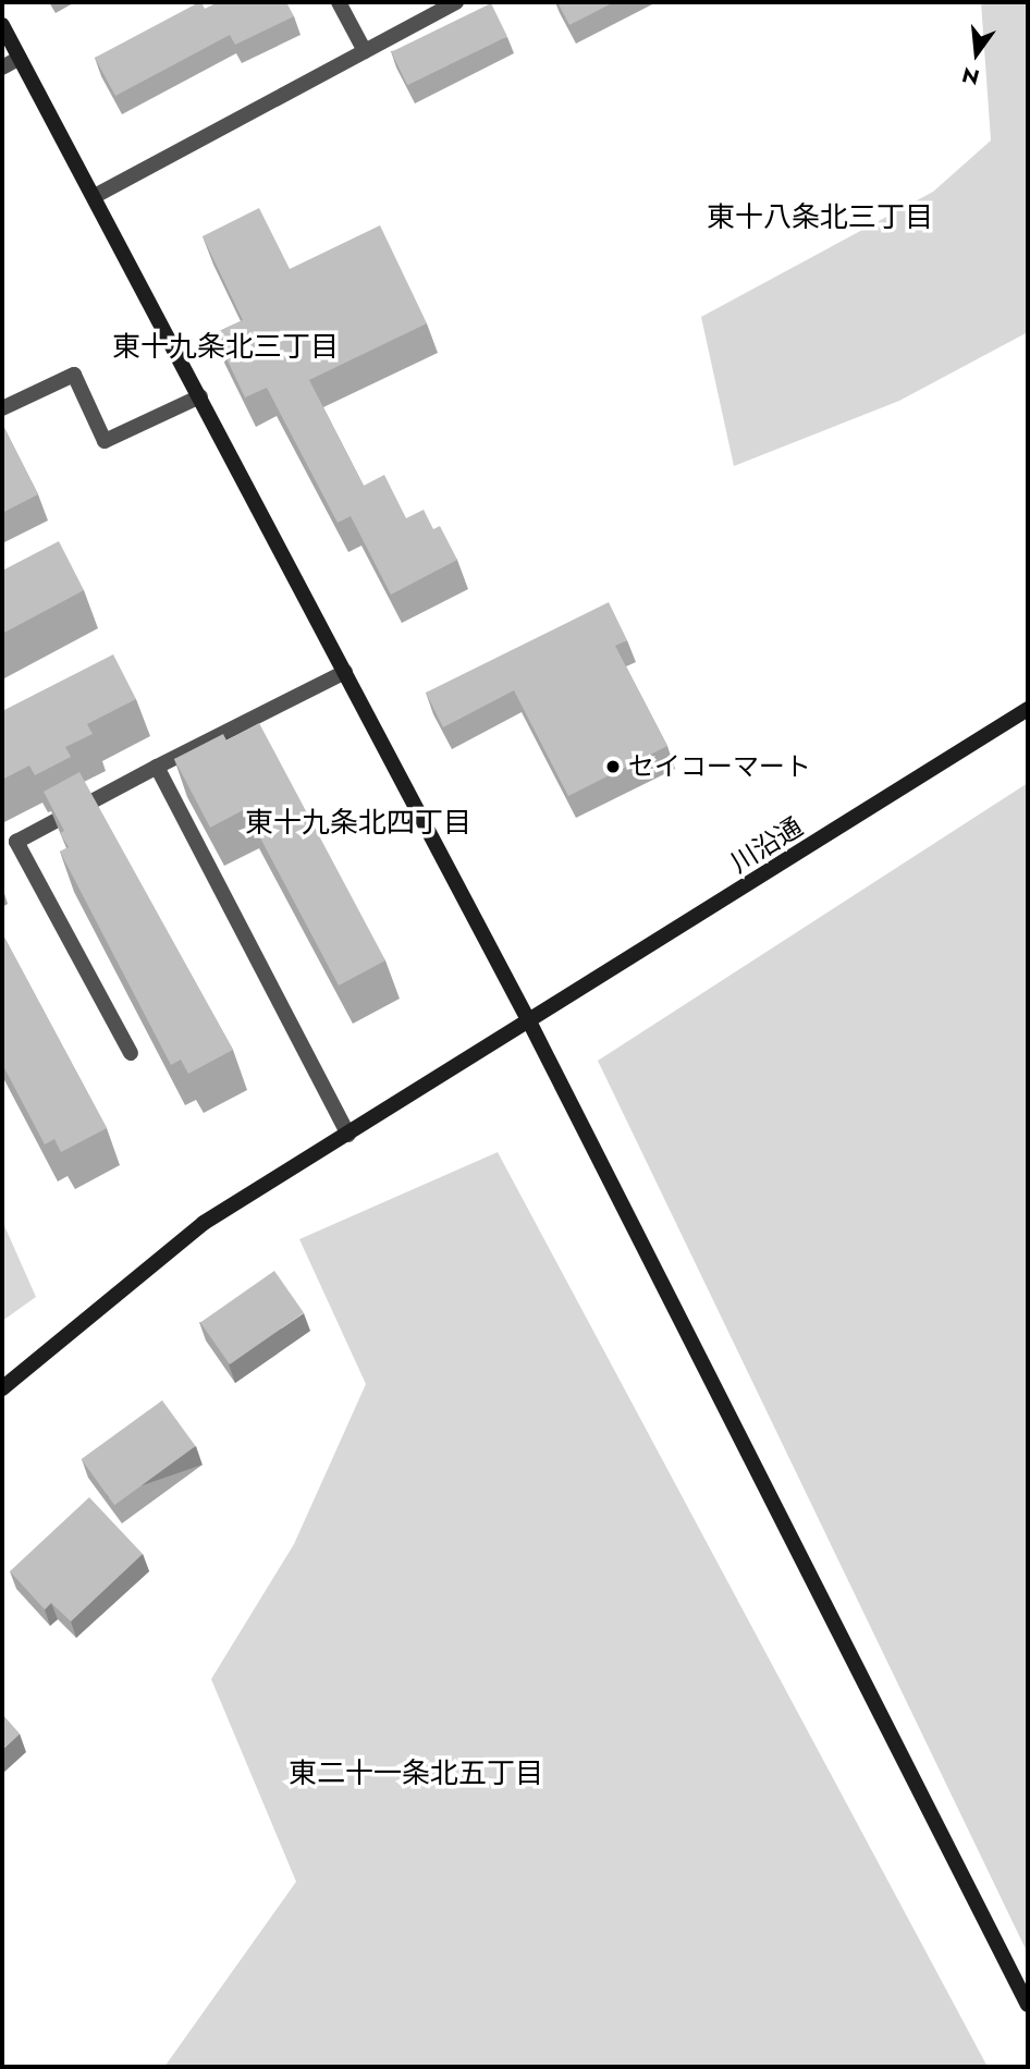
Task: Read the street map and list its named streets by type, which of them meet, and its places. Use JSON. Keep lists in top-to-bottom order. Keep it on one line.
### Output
{"streets":{"street":["川沿通"]},"districts":["東十八条北三丁目","東十九条北三丁目","東十九条北四丁目","東二十一条北五丁目"],"places":["セイコーマート"],"north":"bottom"}
